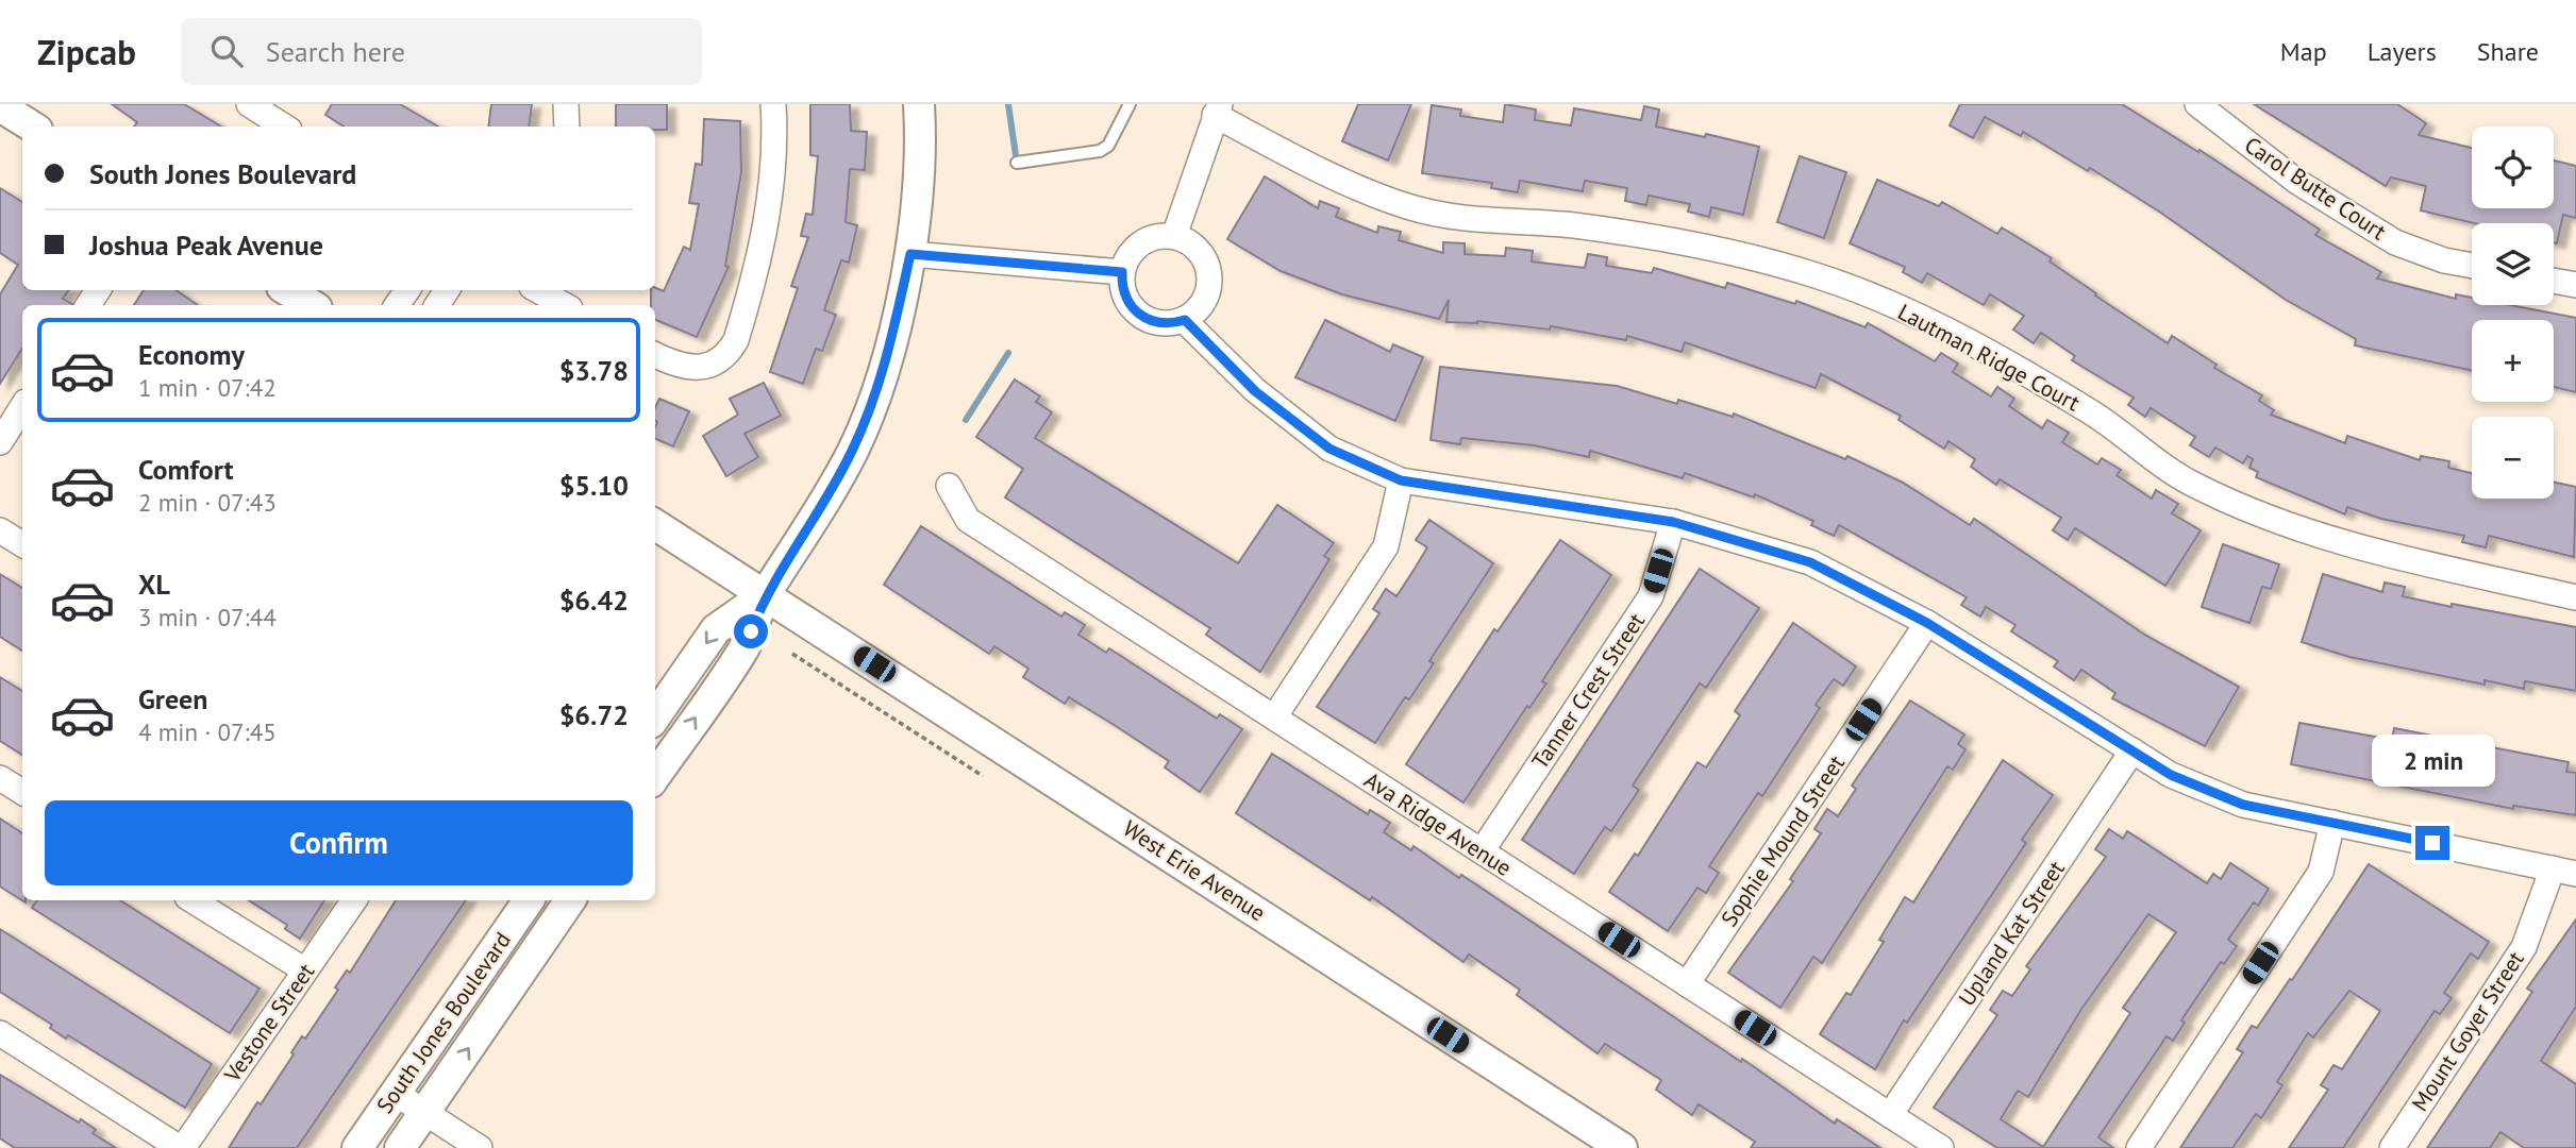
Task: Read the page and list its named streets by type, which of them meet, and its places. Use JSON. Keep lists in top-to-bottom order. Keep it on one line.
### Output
{"streets":{"street":["Carol Butte Court","Lautman Ridge Court","Tanner Crest Street","Ava Ridge Avenue","Sophie Mound Street","West Erie Avenue","Upland Kat Street","Vestone Street","South Jones Boulevard","Mount Goyer Street"]},"crossings":[["Tanner Crest Street","Ava Ridge Avenue"],["Ava Ridge Avenue","Sophie Mound Street"],["Ava Ridge Avenue","Upland Kat Street"]],"page":{"header":"Zipcab","search":"Search here","nav":["Map","Layers","Share"],"map_buttons":["+","−"],"banner":["South Jones Boulevard","Joshua Peak Avenue"],"list":[{"name":"Economy","note":"1 min · 07:42","value":"$3.78"},{"name":"Comfort","note":"2 min · 07:43","value":"$5.10"},{"name":"XL","note":"3 min · 07:44","value":"$6.42"},{"name":"Green","note":"4 min · 07:45","value":"$6.72"}],"bubble":"2 min","buttons":"Confirm"}}
